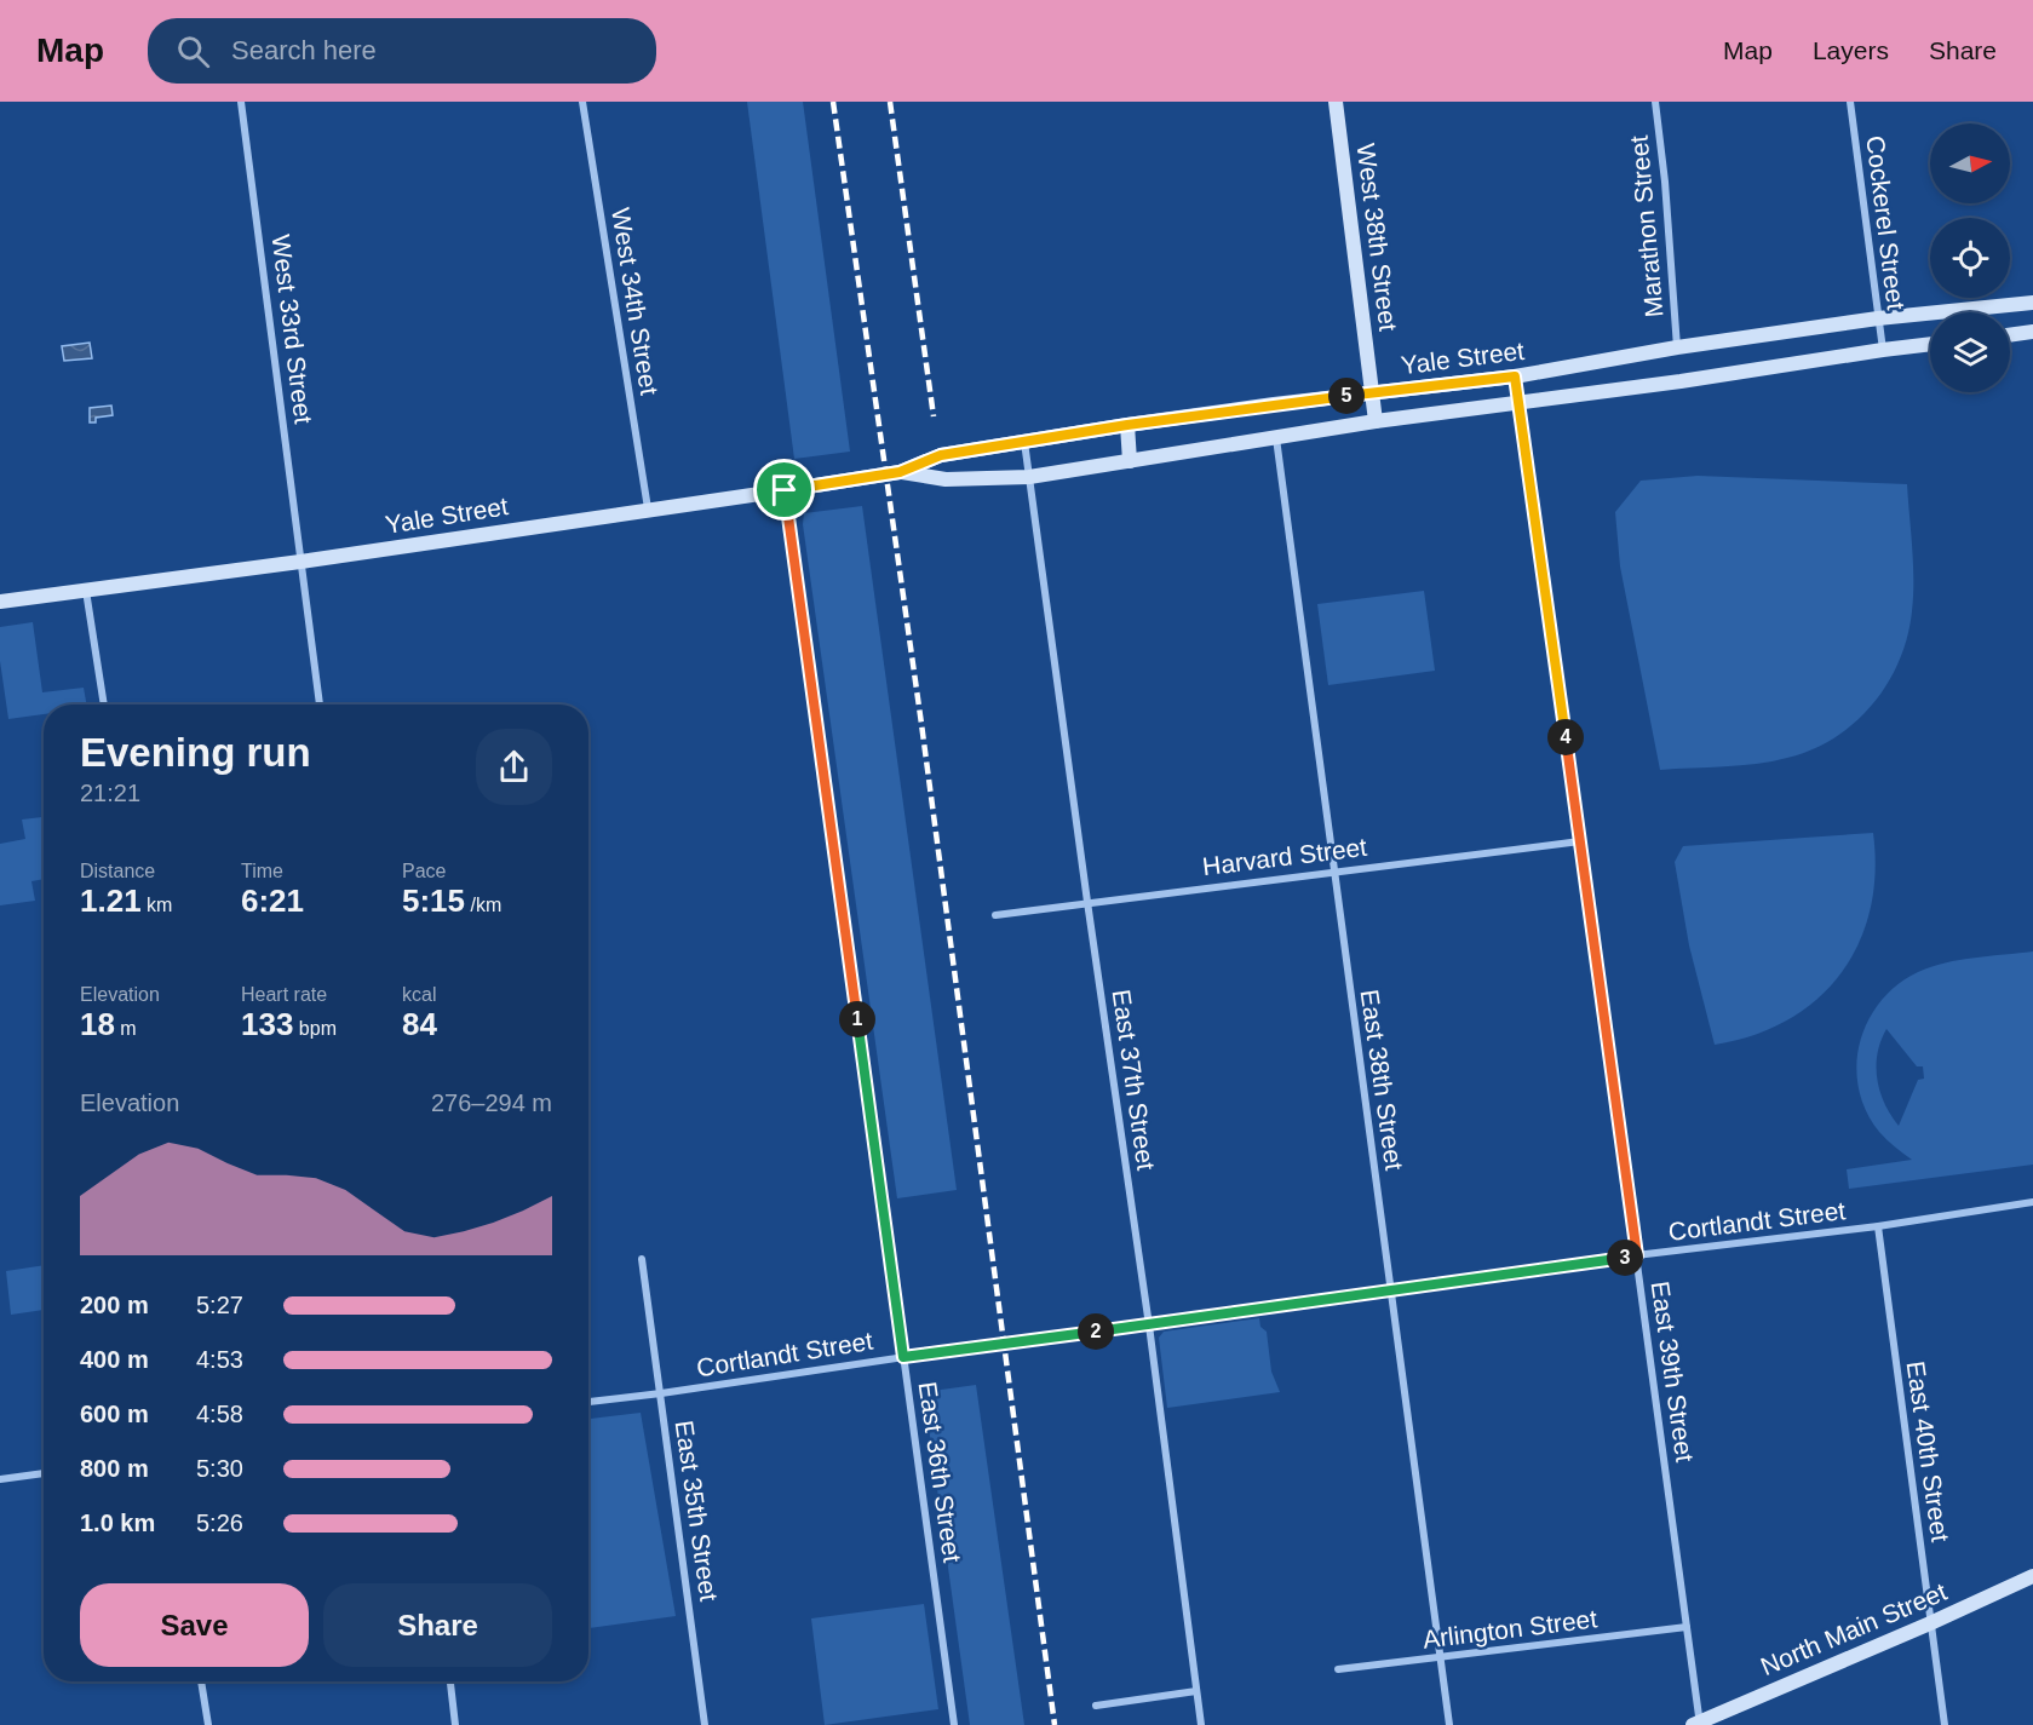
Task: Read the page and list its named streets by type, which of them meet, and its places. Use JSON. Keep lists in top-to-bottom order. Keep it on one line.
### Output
{"streets":{"main road":["West 38th Street","Yale Street","North Main Street"],"street":["Cockerel Street","Marathon Street","West 34th Street","West 33rd Street","Harvard Street","East 37th Street","East 38th Street","Cortlandt Street","East 39th Street","East 40th Street","East 36th Street","East 35th Street","Arlington Street"]},"crossings":[["Cockerel Street","Yale Street"],["Marathon Street","Yale Street"],["West 38th Street","Yale Street"],["West 34th Street","Yale Street"],["West 33rd Street","Yale Street"],["Yale Street","East 37th Street"],["Yale Street","East 38th Street"],["Yale Street","East 39th Street"],["Yale Street","East 36th Street"],["Harvard Street","East 37th Street"],["Harvard Street","East 38th Street"],["Harvard Street","East 39th Street"],["East 37th Street","Cortlandt Street"],["East 38th Street","Cortlandt Street"],["East 38th Street","Arlington Street"],["Cortlandt Street","East 39th Street"],["Cortlandt Street","East 40th Street"],["Cortlandt Street","East 36th Street"],["Cortlandt Street","East 35th Street"],["East 39th Street","Arlington Street"],["East 39th Street","North Main Street"],["East 40th Street","North Main Street"]],"north":"right","page":{"header":"Map","search":"Search here","nav":["Map","Layers","Share"],"pins":["5","4","1","3","2"],"heading":["Evening run","21:21"],"stats":[["Distance","1.21 km"],["Time","6:21"],["Pace","5:15 /km"],["Elevation","18 m"],["Heart rate","133 bpm"],["kcal","84"]],"chart":["Elevation","276–294 m"],"list":[{"name":"200 m","note":"5:27"},{"name":"400 m","note":"4:53"},{"name":"600 m","note":"4:58"},{"name":"800 m","note":"5:30"},{"name":"1.0 km","note":"5:26"}],"buttons":["Save","Share"]}}
